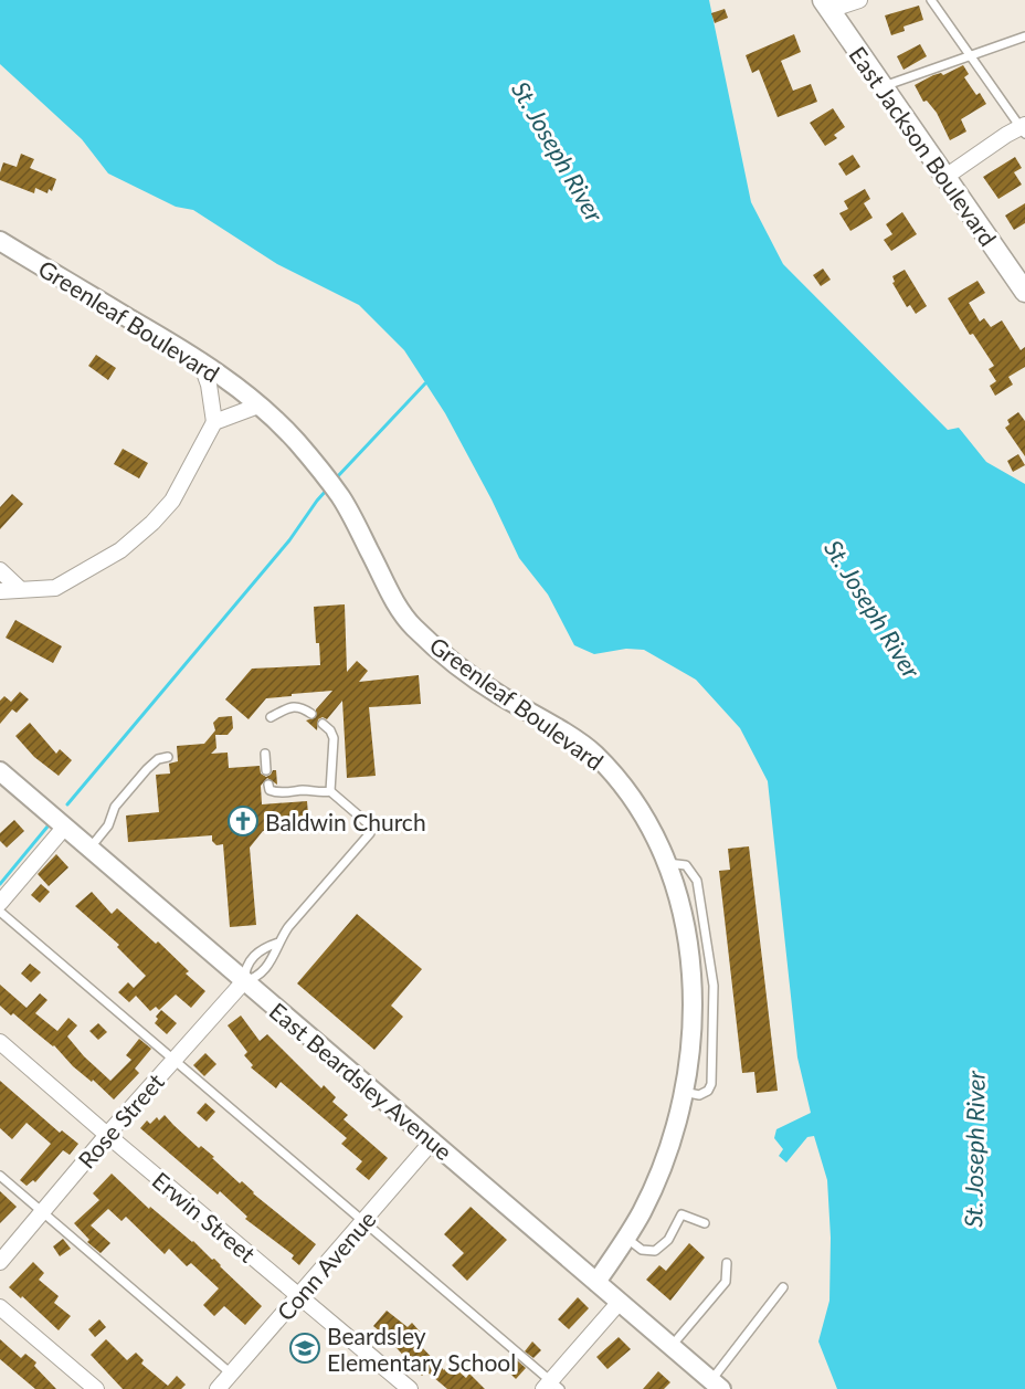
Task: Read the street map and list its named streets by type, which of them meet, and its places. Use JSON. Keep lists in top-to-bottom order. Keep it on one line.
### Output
{"streets":{"main road":["East Jackson Boulevard"],"street":["Greenleaf Boulevard","East Beardsley Avenue","Rose Street","Erwin Street","Conn Avenue"]},"crossings":[["Greenleaf Boulevard","East Beardsley Avenue"],["East Beardsley Avenue","Rose Street"],["East Beardsley Avenue","Conn Avenue"],["Rose Street","Erwin Street"],["Erwin Street","Conn Avenue"]],"water":["St. Joseph River"],"places":{"church":["Baldwin Church"],"school or university":["Beardsley Elementary School"]}}
